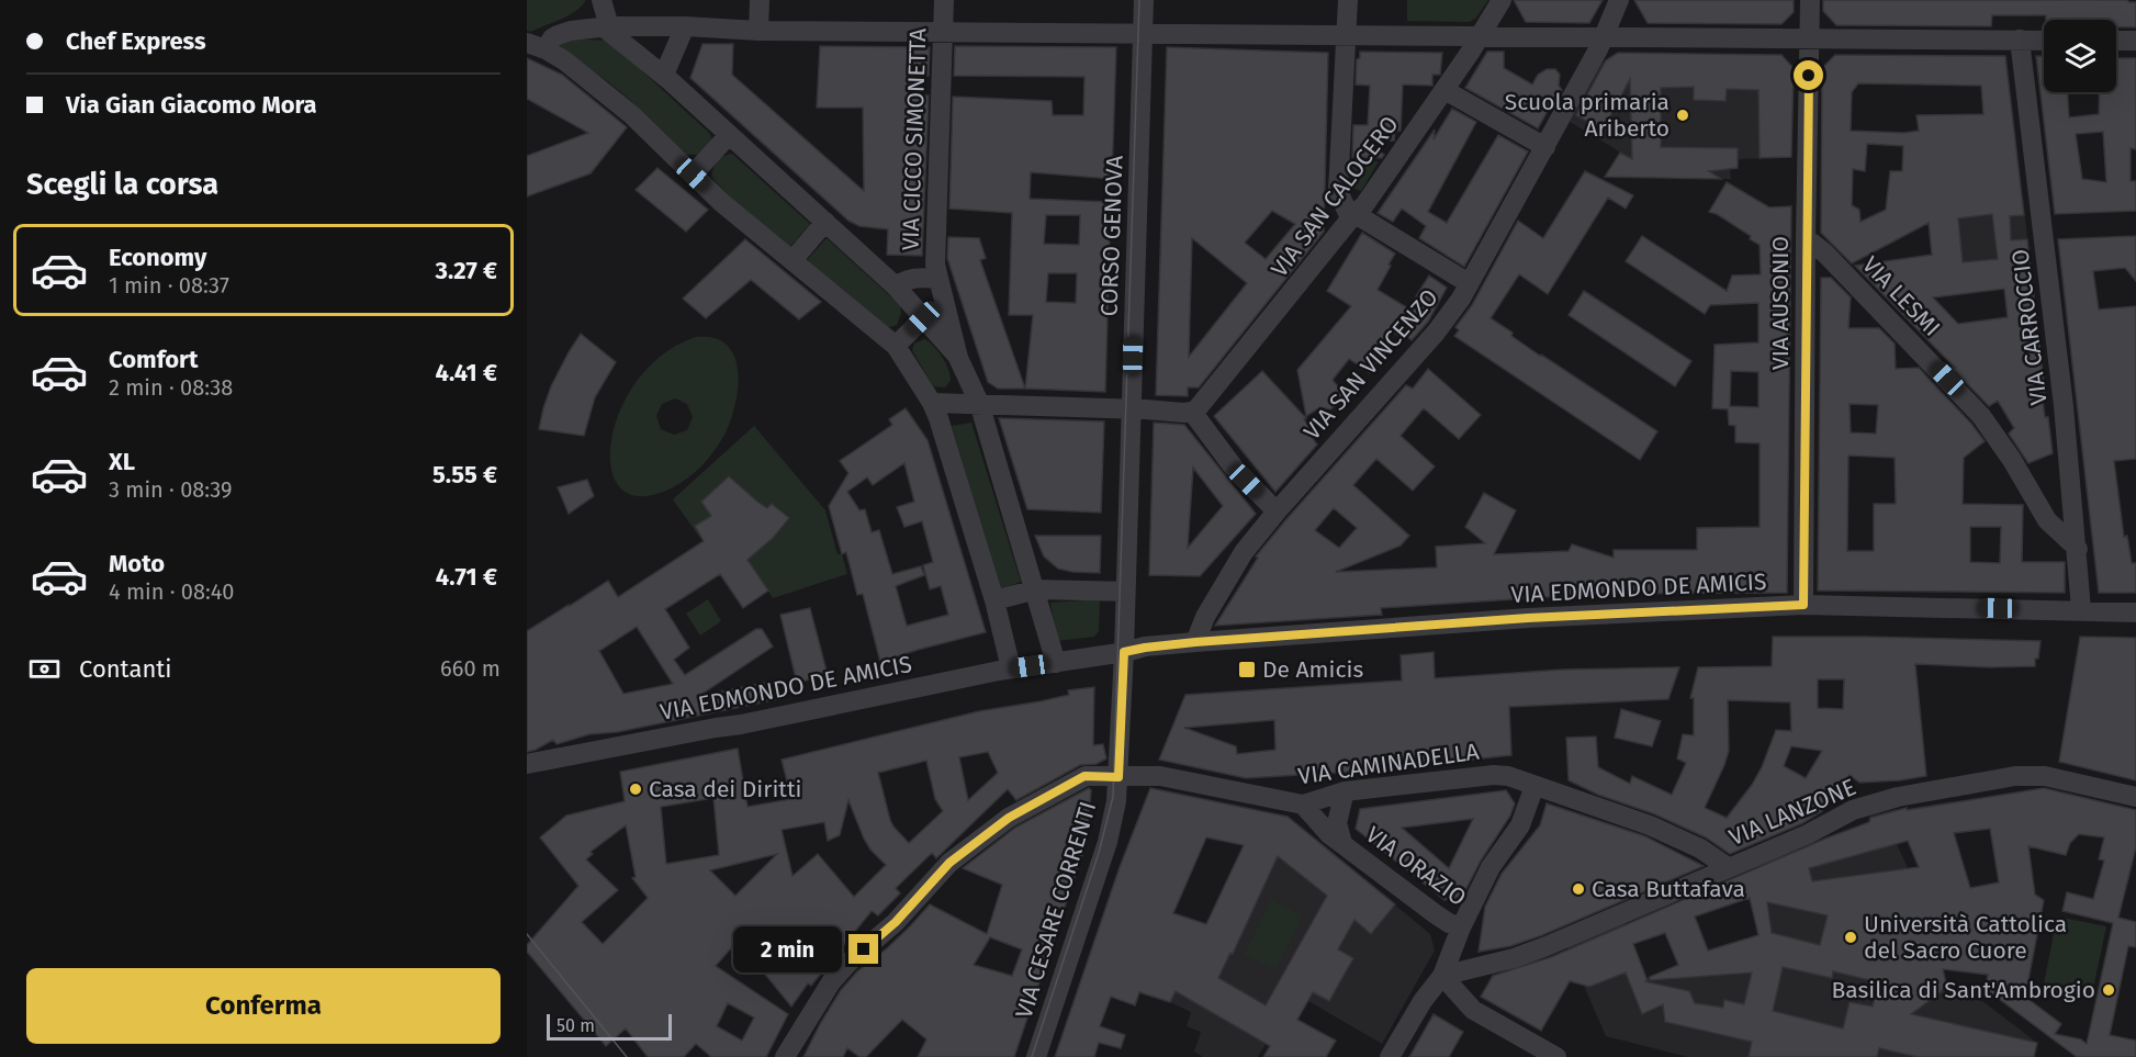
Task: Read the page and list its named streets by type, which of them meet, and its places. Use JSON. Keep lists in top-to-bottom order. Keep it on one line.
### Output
{"streets":{"street":["VIA CICCO SIMONETTA","VIA SAN CALOCERO","CORSO GENOVA","VIA LESMI","VIA AUSONIO","VIA CARROCCIO","VIA SAN VINCENZO","VIA EDMONDO DE AMICIS","VIA CAMINADELLA","VIA LANZONE","VIA ORAZIO","VIA CESARE CORRENTI"]},"crossings":[["CORSO GENOVA","VIA EDMONDO DE AMICIS"],["CORSO GENOVA","VIA CESARE CORRENTI"],["VIA LESMI","VIA AUSONIO"],["VIA LESMI","VIA CARROCCIO"],["VIA AUSONIO","VIA EDMONDO DE AMICIS"],["VIA CARROCCIO","VIA EDMONDO DE AMICIS"],["VIA SAN VINCENZO","VIA EDMONDO DE AMICIS"],["VIA EDMONDO DE AMICIS","VIA CESARE CORRENTI"],["VIA CAMINADELLA","VIA LANZONE"],["VIA CAMINADELLA","VIA ORAZIO"],["VIA CAMINADELLA","VIA CESARE CORRENTI"]],"places":{"other":["Scuola primaria Ariberto","Casa dei Diritti","Casa Buttafava","Università Cattolica del Sacro Cuore","Basilica di Sant'Ambrogio"],"transit":["De Amicis"]},"scale_bar":"50 m","page":{"banner":["Chef Express","Via Gian Giacomo Mora"],"heading":"Scegli la corsa","list":[{"name":"Economy","note":"1 min · 08:37","value":"3.27 €"},{"name":"Comfort","note":"2 min · 08:38","value":"4.41 €"},{"name":"XL","note":"3 min · 08:39","value":"5.55 €"},{"name":"Moto","note":"4 min · 08:40","value":"4.71 €"}],"pay":["Contanti","660 m"],"bubble":"2 min","buttons":"Conferma","scale":"50 m"}}
